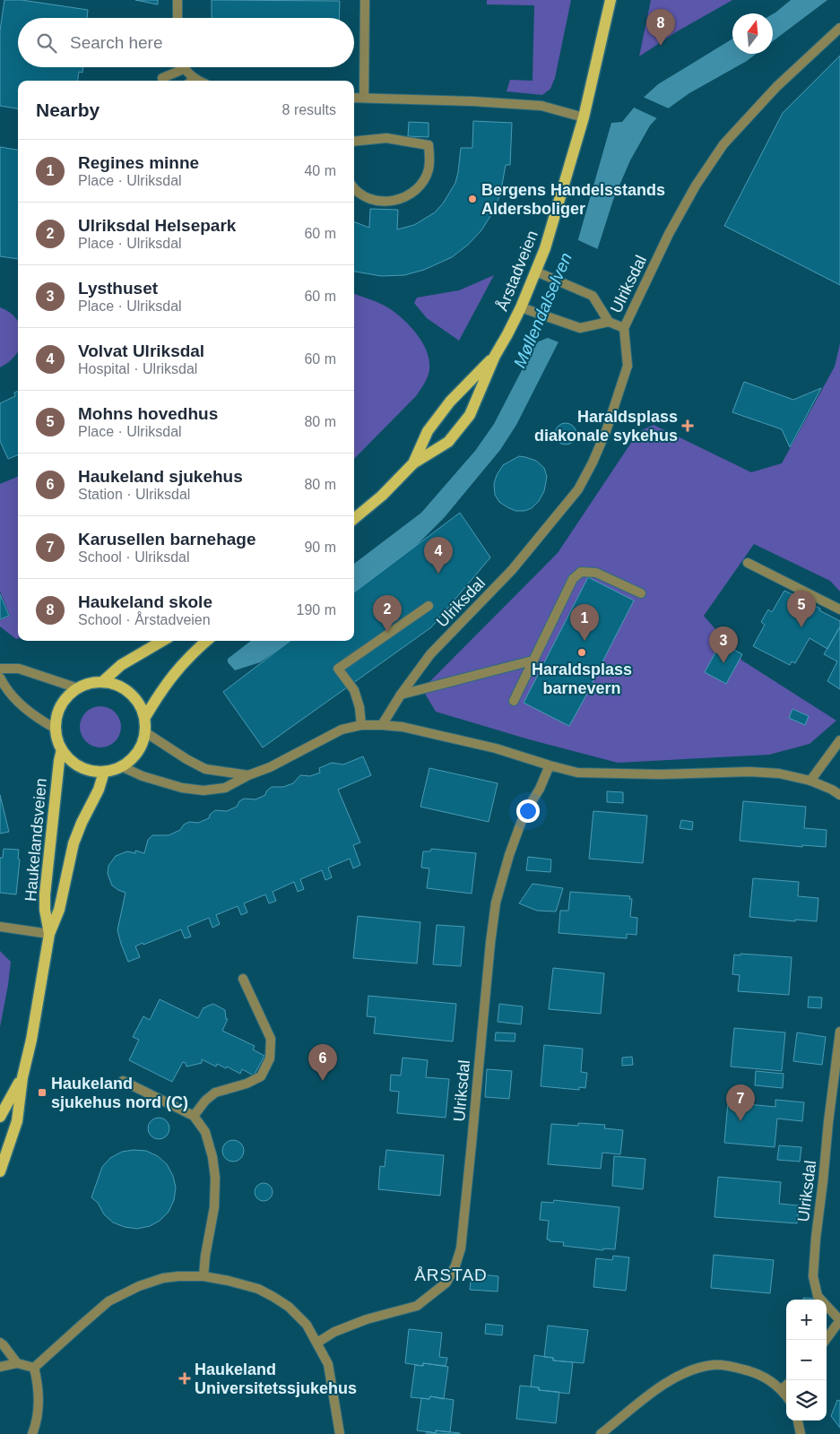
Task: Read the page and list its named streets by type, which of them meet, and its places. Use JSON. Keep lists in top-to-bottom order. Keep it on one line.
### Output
{"streets":{"main road":["Årstadveien","Haukelandsveien"],"street":["Ulriksdal"]},"districts":["ÅRSTAD"],"water":["Møllendalselven"],"places":{"other":["Bergens Handelsstands Aldersboliger","Haraldsplass barnevern"],"health":["Haraldsplass diakonale sykehus","Haukeland Universitetssjukehus"],"transit":["Haukeland sjukehus nord (C)"]},"north":"top","page":{"pins":["8","4","5","2","1","3","6","7"],"search":"Search here","heading":["Nearby","8 results"],"list":[{"mark":"1","name":"Regines minne","note":"Place · Ulriksdal","value":"40 m"},{"mark":"2","name":"Ulriksdal Helsepark","note":"Place · Ulriksdal","value":"60 m"},{"mark":"3","name":"Lysthuset","note":"Place · Ulriksdal","value":"60 m"},{"mark":"4","name":"Volvat Ulriksdal","note":"Hospital · Ulriksdal","value":"60 m"},{"mark":"5","name":"Mohns hovedhus","note":"Place · Ulriksdal","value":"80 m"},{"mark":"6","name":"Haukeland sjukehus","note":"Station · Ulriksdal","value":"80 m"},{"mark":"7","name":"Karusellen barnehage","note":"School · Ulriksdal","value":"90 m"},{"mark":"8","name":"Haukeland skole","note":"School · Årstadveien","value":"190 m"}],"map_buttons":["+","−"]}}
